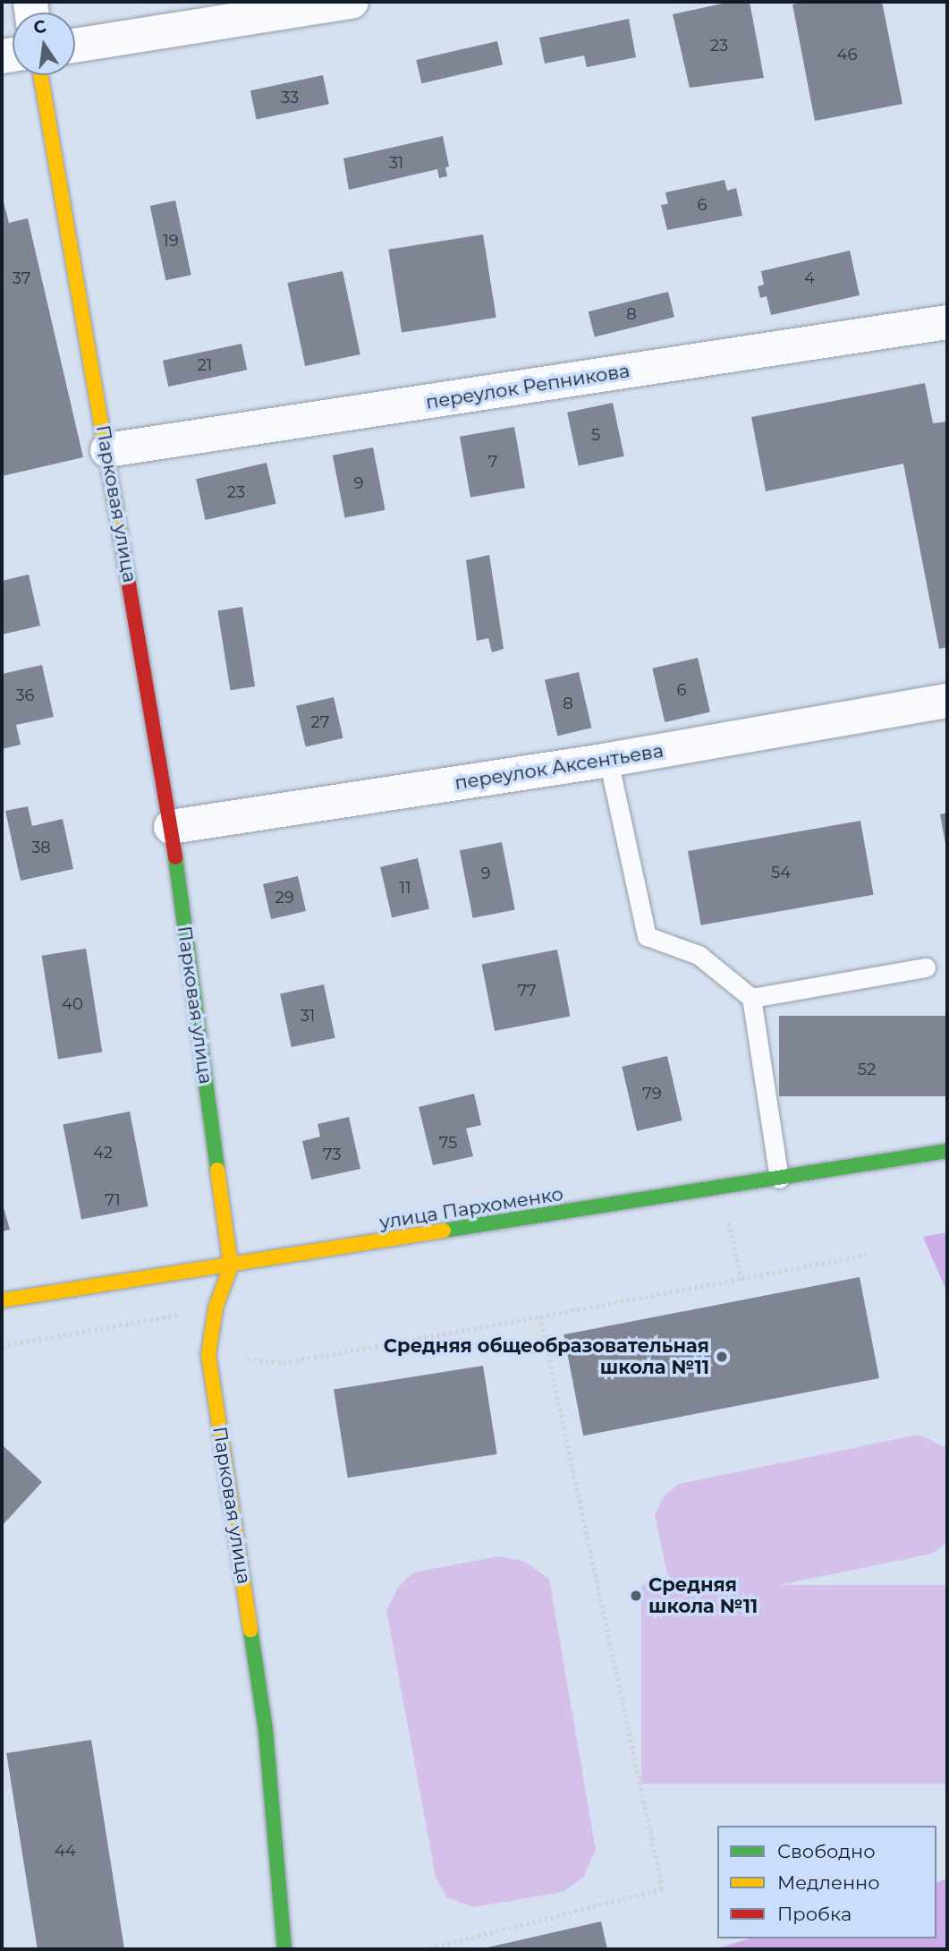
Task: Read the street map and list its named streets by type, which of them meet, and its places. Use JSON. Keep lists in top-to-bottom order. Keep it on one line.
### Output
{"streets":{"street":["переулок Репникова","Парковая улица","переулок Аксентьева","улица Пархоменко"]},"crossings":[["переулок Репникова","Парковая улица"],["Парковая улица","переулок Аксентьева"],["Парковая улица","улица Пархоменко"]],"places":["Средняя общеобразовательная школа №11","Средняя школа №11"],"house_numbers":["23","46","33","31","6","19","37","4","8","21","5","7","9","23","6","36","8","27","38","54","9","11","29","77","40","31","52","79","75","42","73","71","44"],"legend":["Свободно","Медленно","Пробка"],"north":"top"}
